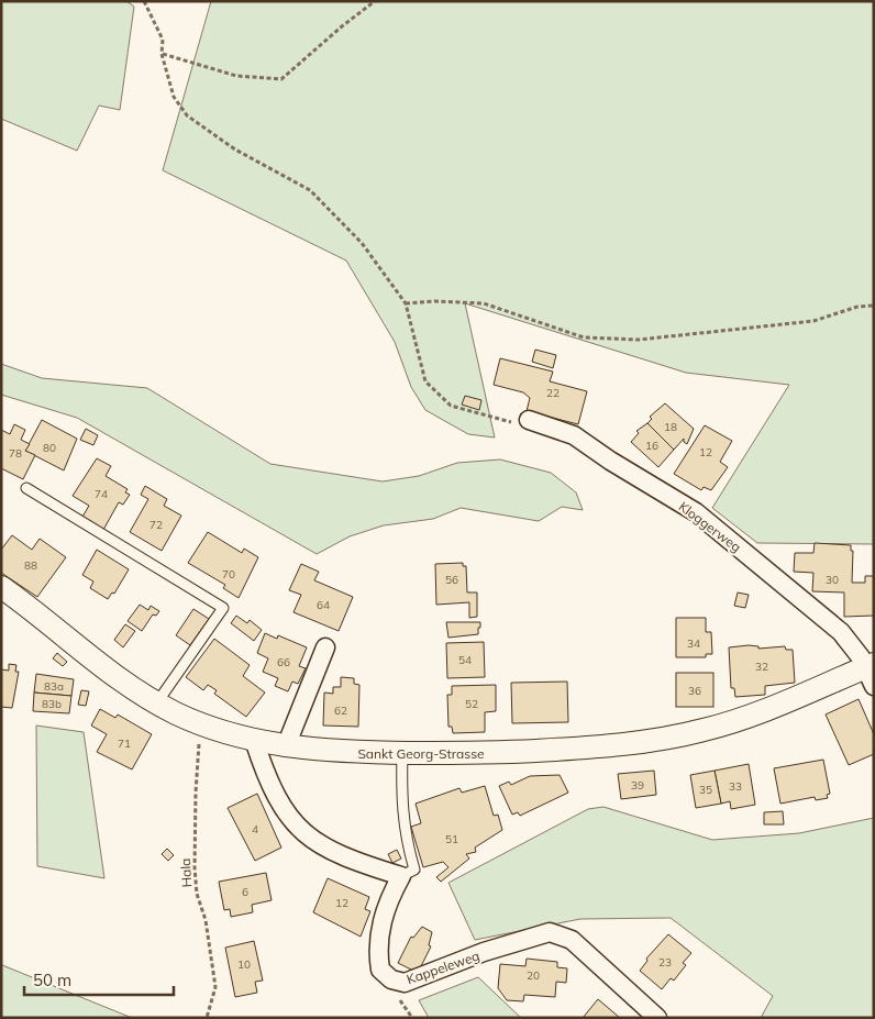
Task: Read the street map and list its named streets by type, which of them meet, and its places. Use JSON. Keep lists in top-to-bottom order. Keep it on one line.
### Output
{"streets":{"street":["Kloggerweg","Sankt Georg-Strasse","Kappeleweg"],"path":["Hala"]},"crossings":[["Kloggerweg","Sankt Georg-Strasse"],["Sankt Georg-Strasse","Hala"]],"house_numbers":["22","18","16","80","12","78","74","72","88","70","56","30","64","34","54","66","32","83a","36","83b","52","62","71","39","33","35","4","51","6","12","23","10","20"],"scale_bar":"50 m"}
